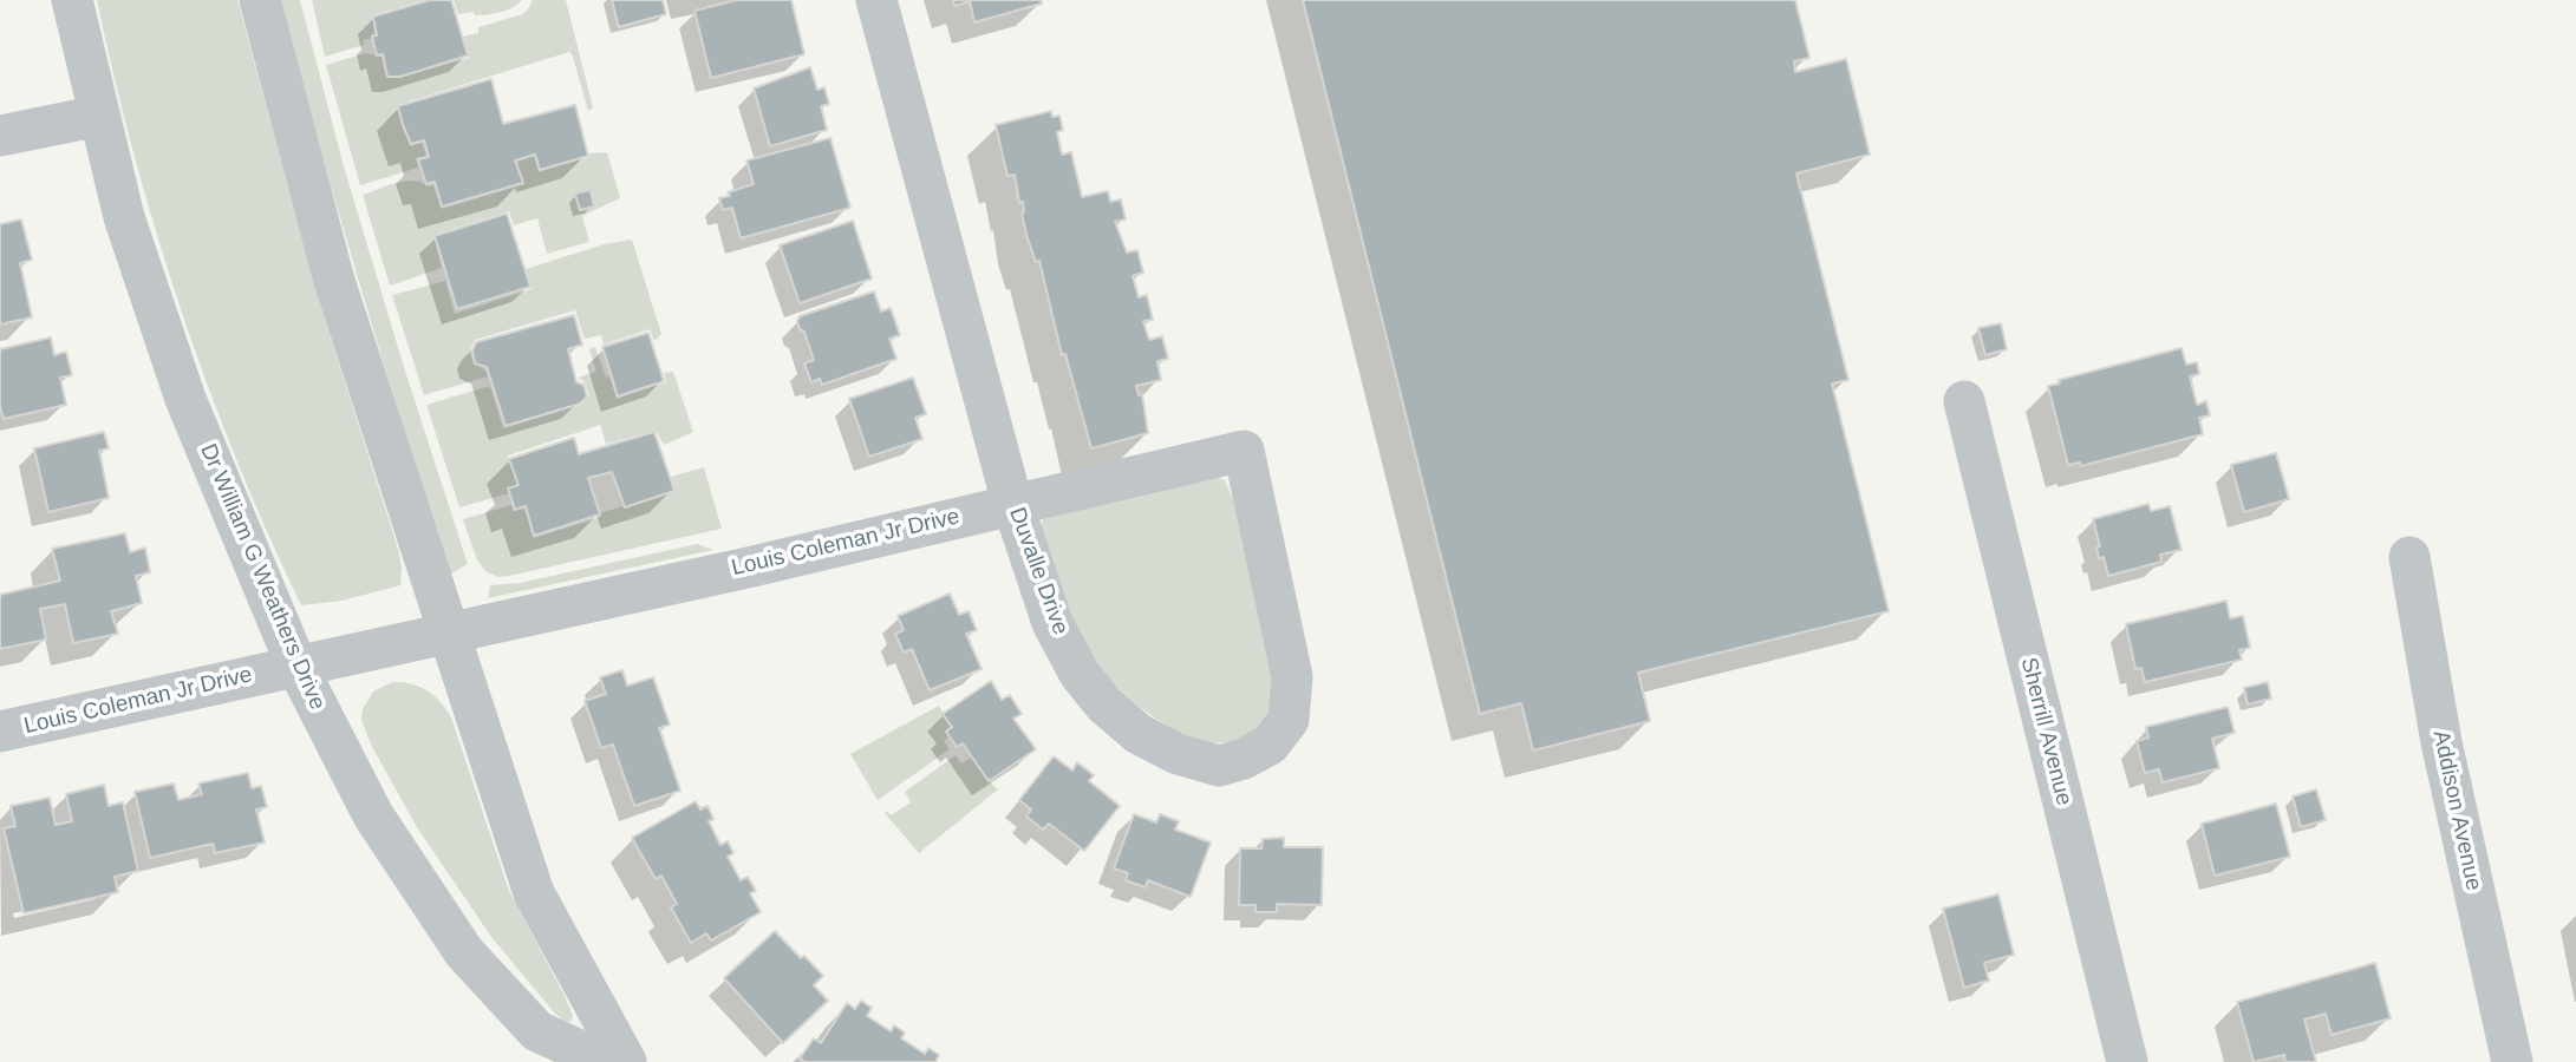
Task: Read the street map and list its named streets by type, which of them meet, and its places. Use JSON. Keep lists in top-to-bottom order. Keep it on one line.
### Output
{"streets":{"street":["Louis Coleman Jr Drive","Duvalle Drive","Dr William G Weathers Drive","Sherrill Avenue","Addison Avenue"]},"crossings":[["Louis Coleman Jr Drive","Duvalle Drive"],["Louis Coleman Jr Drive","Dr William G Weathers Drive"]]}
